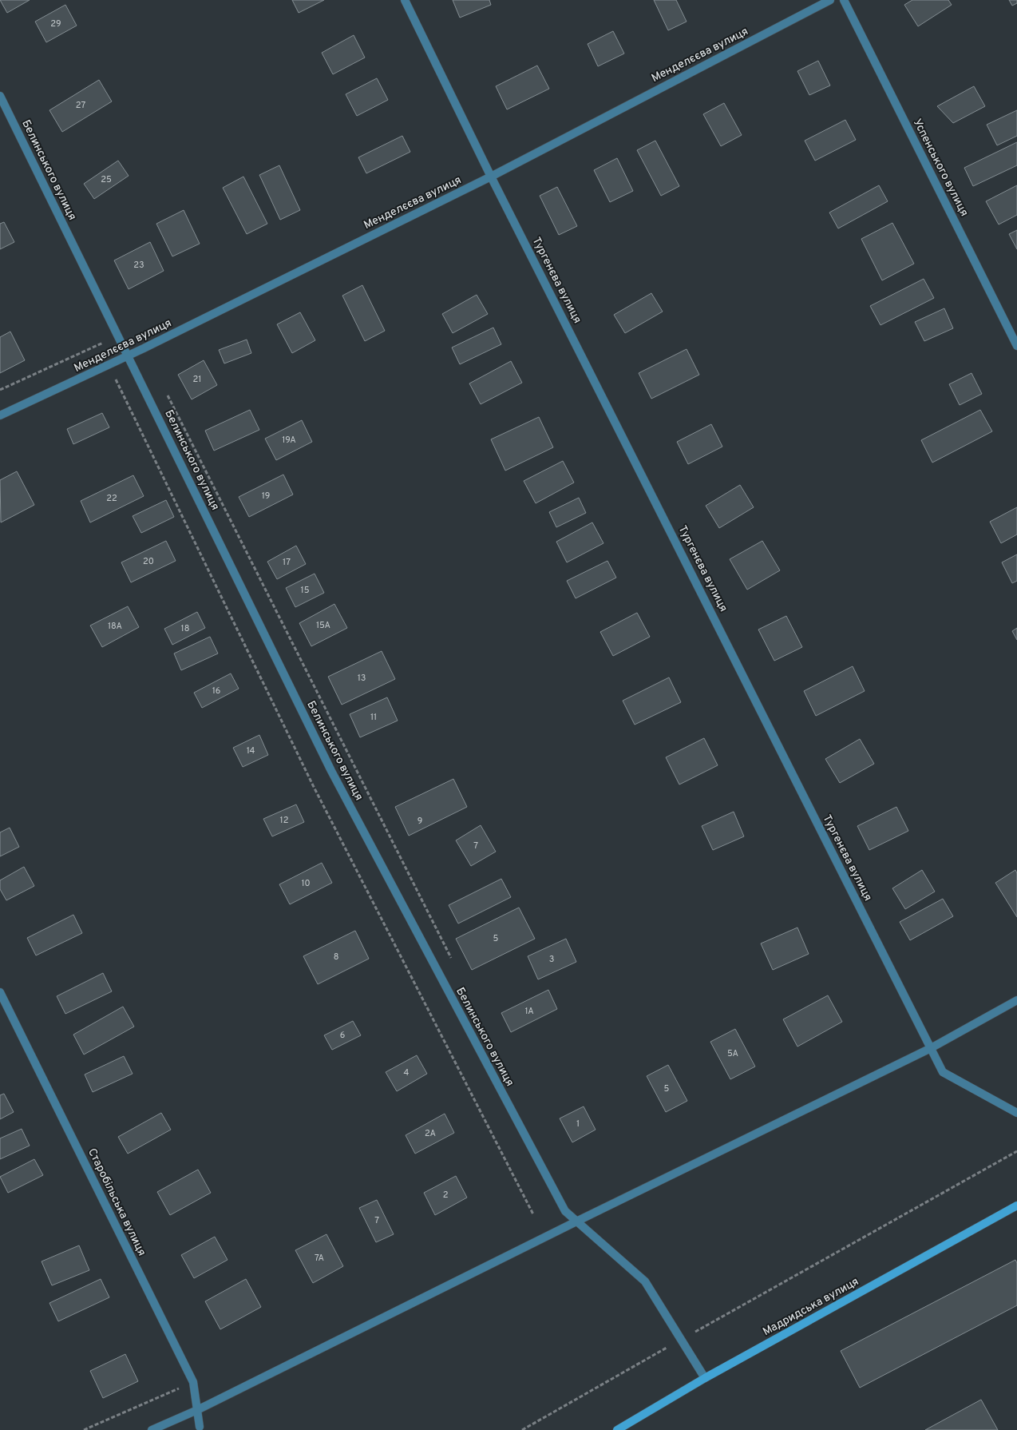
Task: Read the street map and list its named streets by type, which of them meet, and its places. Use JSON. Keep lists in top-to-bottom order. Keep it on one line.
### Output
{"streets":{"street":["Менделєєва вулиця","Успенського вулиця","Белинського вулиця","Тургенєва вулиця","Старобільська вулиця","Мадридська вулиця"]},"crossings":[["Менделєєва вулиця","Белинського вулиця"],["Менделєєва вулиця","Тургенєва вулиця"],["Белинського вулиця","Мадридська вулиця"]],"house_numbers":["29","27","25","23","21","19А","19","22","20","17","15","15А","18А","18","13","16","11","14","12","9","7","10","5","8","3","1А","6","5А","4","5","1","2А","2","7","7А"]}
